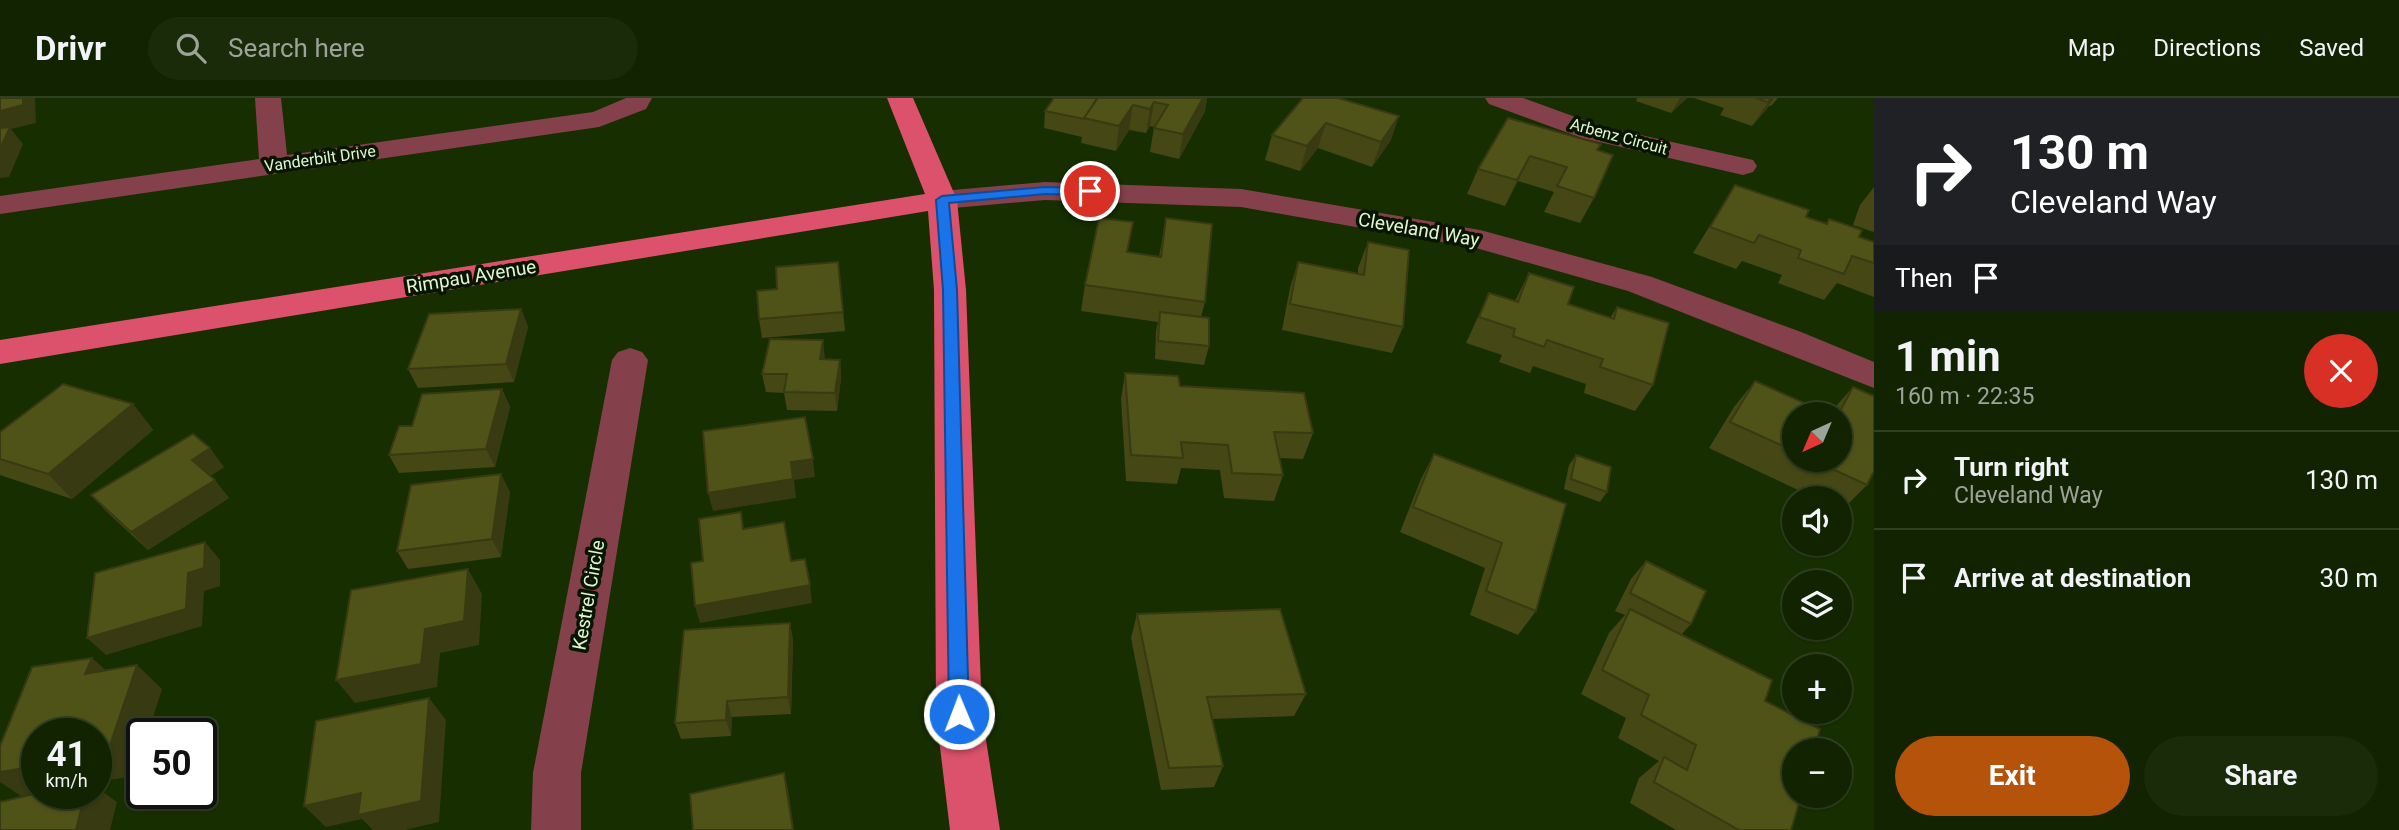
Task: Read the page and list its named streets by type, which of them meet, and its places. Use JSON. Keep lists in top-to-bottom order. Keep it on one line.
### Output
{"streets":{"main road":["Rimpau Avenue"],"street":["Arbenz Circuit","Vanderbilt Drive","Cleveland Way","Kestrel Circle"]},"crossings":[["Cleveland Way","Rimpau Avenue"]],"north":"bottom left","page":{"header":"Drivr","search":"Search here","nav":["Map","Directions","Saved"],"turn":["130 m","Cleveland Way"],"then":"Then","heading":["1 min","160 m · 22:35"],"map_buttons":["+","−"],"list":[{"name":"Turn right","note":"Cleveland Way","value":"130 m"},{"name":"Arrive at destination","value":"30 m"}],"speed":"41 km/h","limit":"50","buttons":["Exit","Share"]}}
